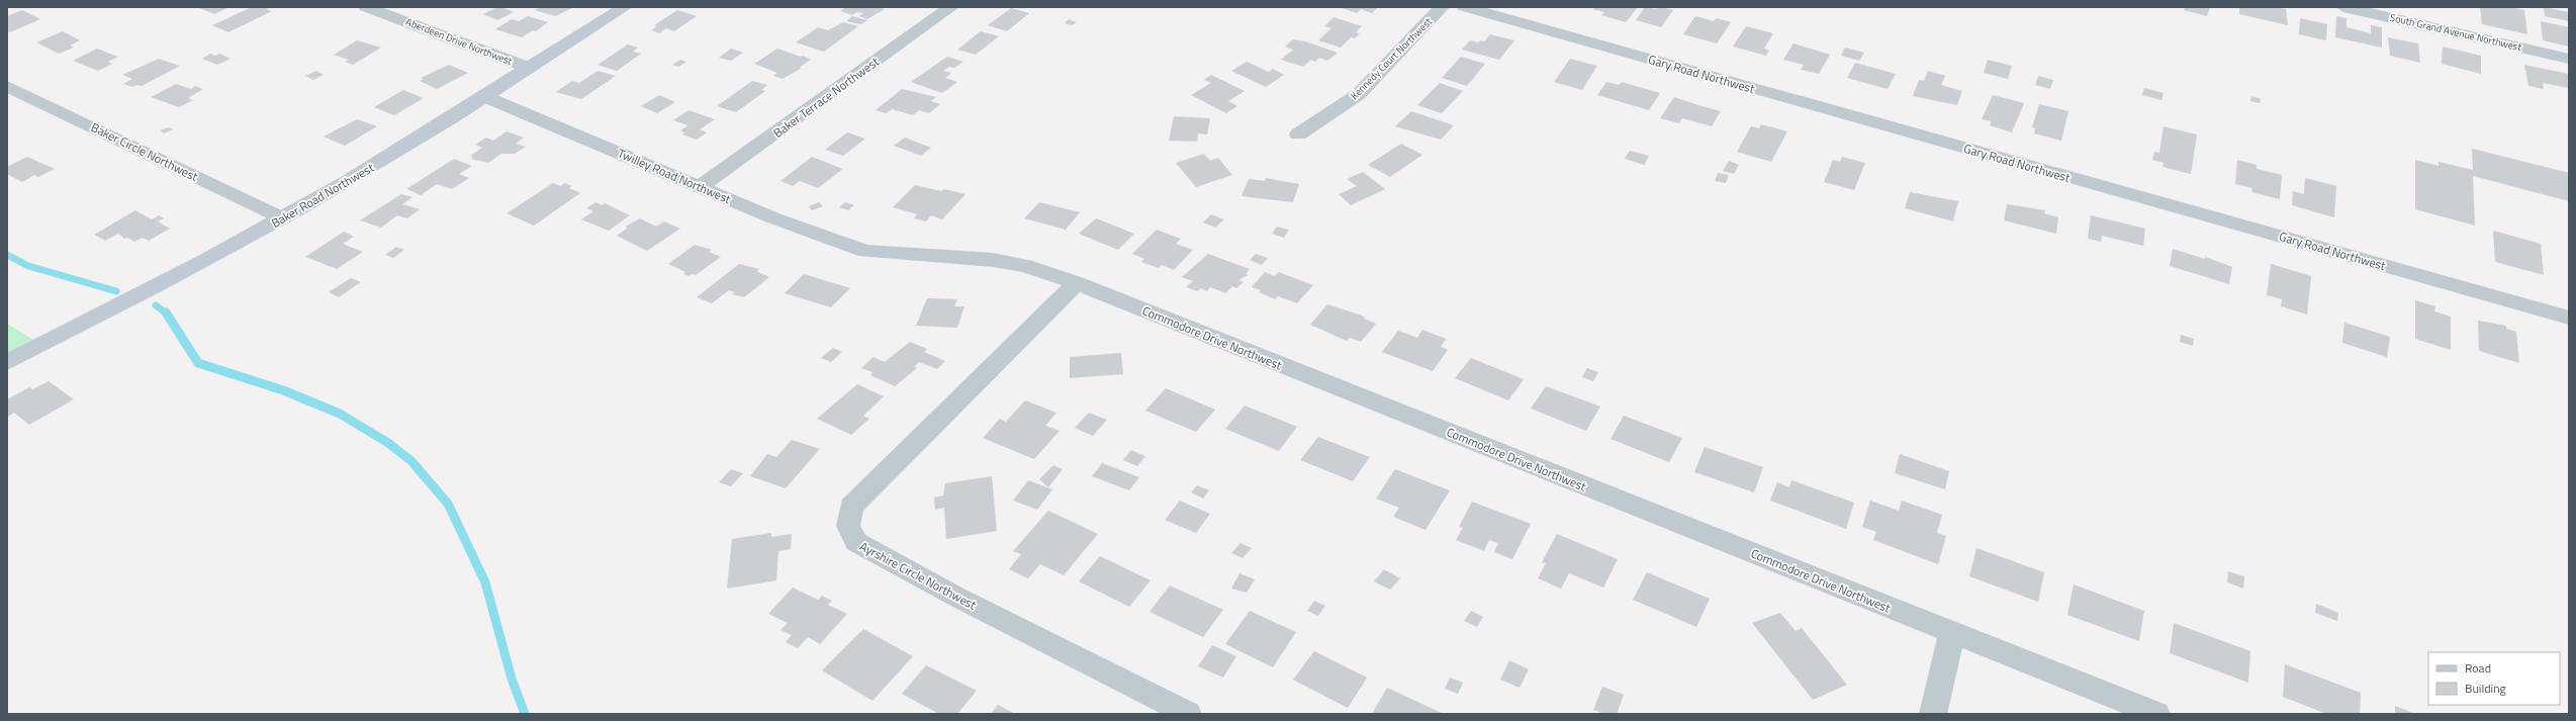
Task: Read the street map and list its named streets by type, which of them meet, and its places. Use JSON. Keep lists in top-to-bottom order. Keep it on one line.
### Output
{"streets":{"street":["South Grand Avenue Northwest","Aberdeen Drive Northwest","Kennedy Court Northwest","Gary Road Northwest","Baker Terrace Northwest","Baker Circle Northwest","Twilley Road Northwest","Baker Road Northwest","Commodore Drive Northwest","Ayrshire Circle Northwest"]},"crossings":[["Aberdeen Drive Northwest","Baker Road Northwest"],["Baker Terrace Northwest","Twilley Road Northwest"],["Baker Circle Northwest","Baker Road Northwest"],["Twilley Road Northwest","Baker Road Northwest"],["Twilley Road Northwest","Commodore Drive Northwest"],["Commodore Drive Northwest","Ayrshire Circle Northwest"]],"legend":["Road","Building"]}
